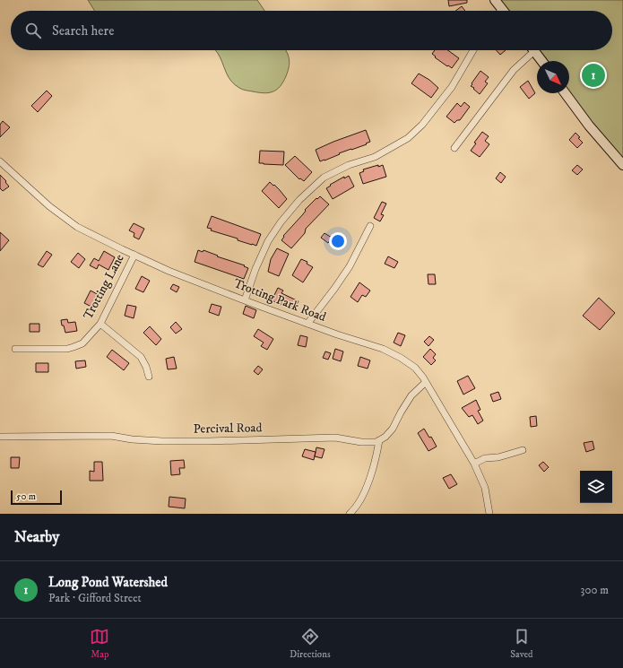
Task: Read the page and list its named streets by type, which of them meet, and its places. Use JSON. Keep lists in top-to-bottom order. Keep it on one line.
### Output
{"streets":{"street":["Trotting Lane","Trotting Park Road","Percival Road"]},"crossings":[["Trotting Lane","Trotting Park Road"]],"scale_bar":"50 m","north":"bottom right","page":{"search":"Search here","pins":"1","scale":"50 m","heading":"Nearby","list":[{"mark":"1","name":"Long Pond Watershed","note":"Park · Gifford Street","value":"300 m"}],"nav":["Map","Directions","Saved"]}}
